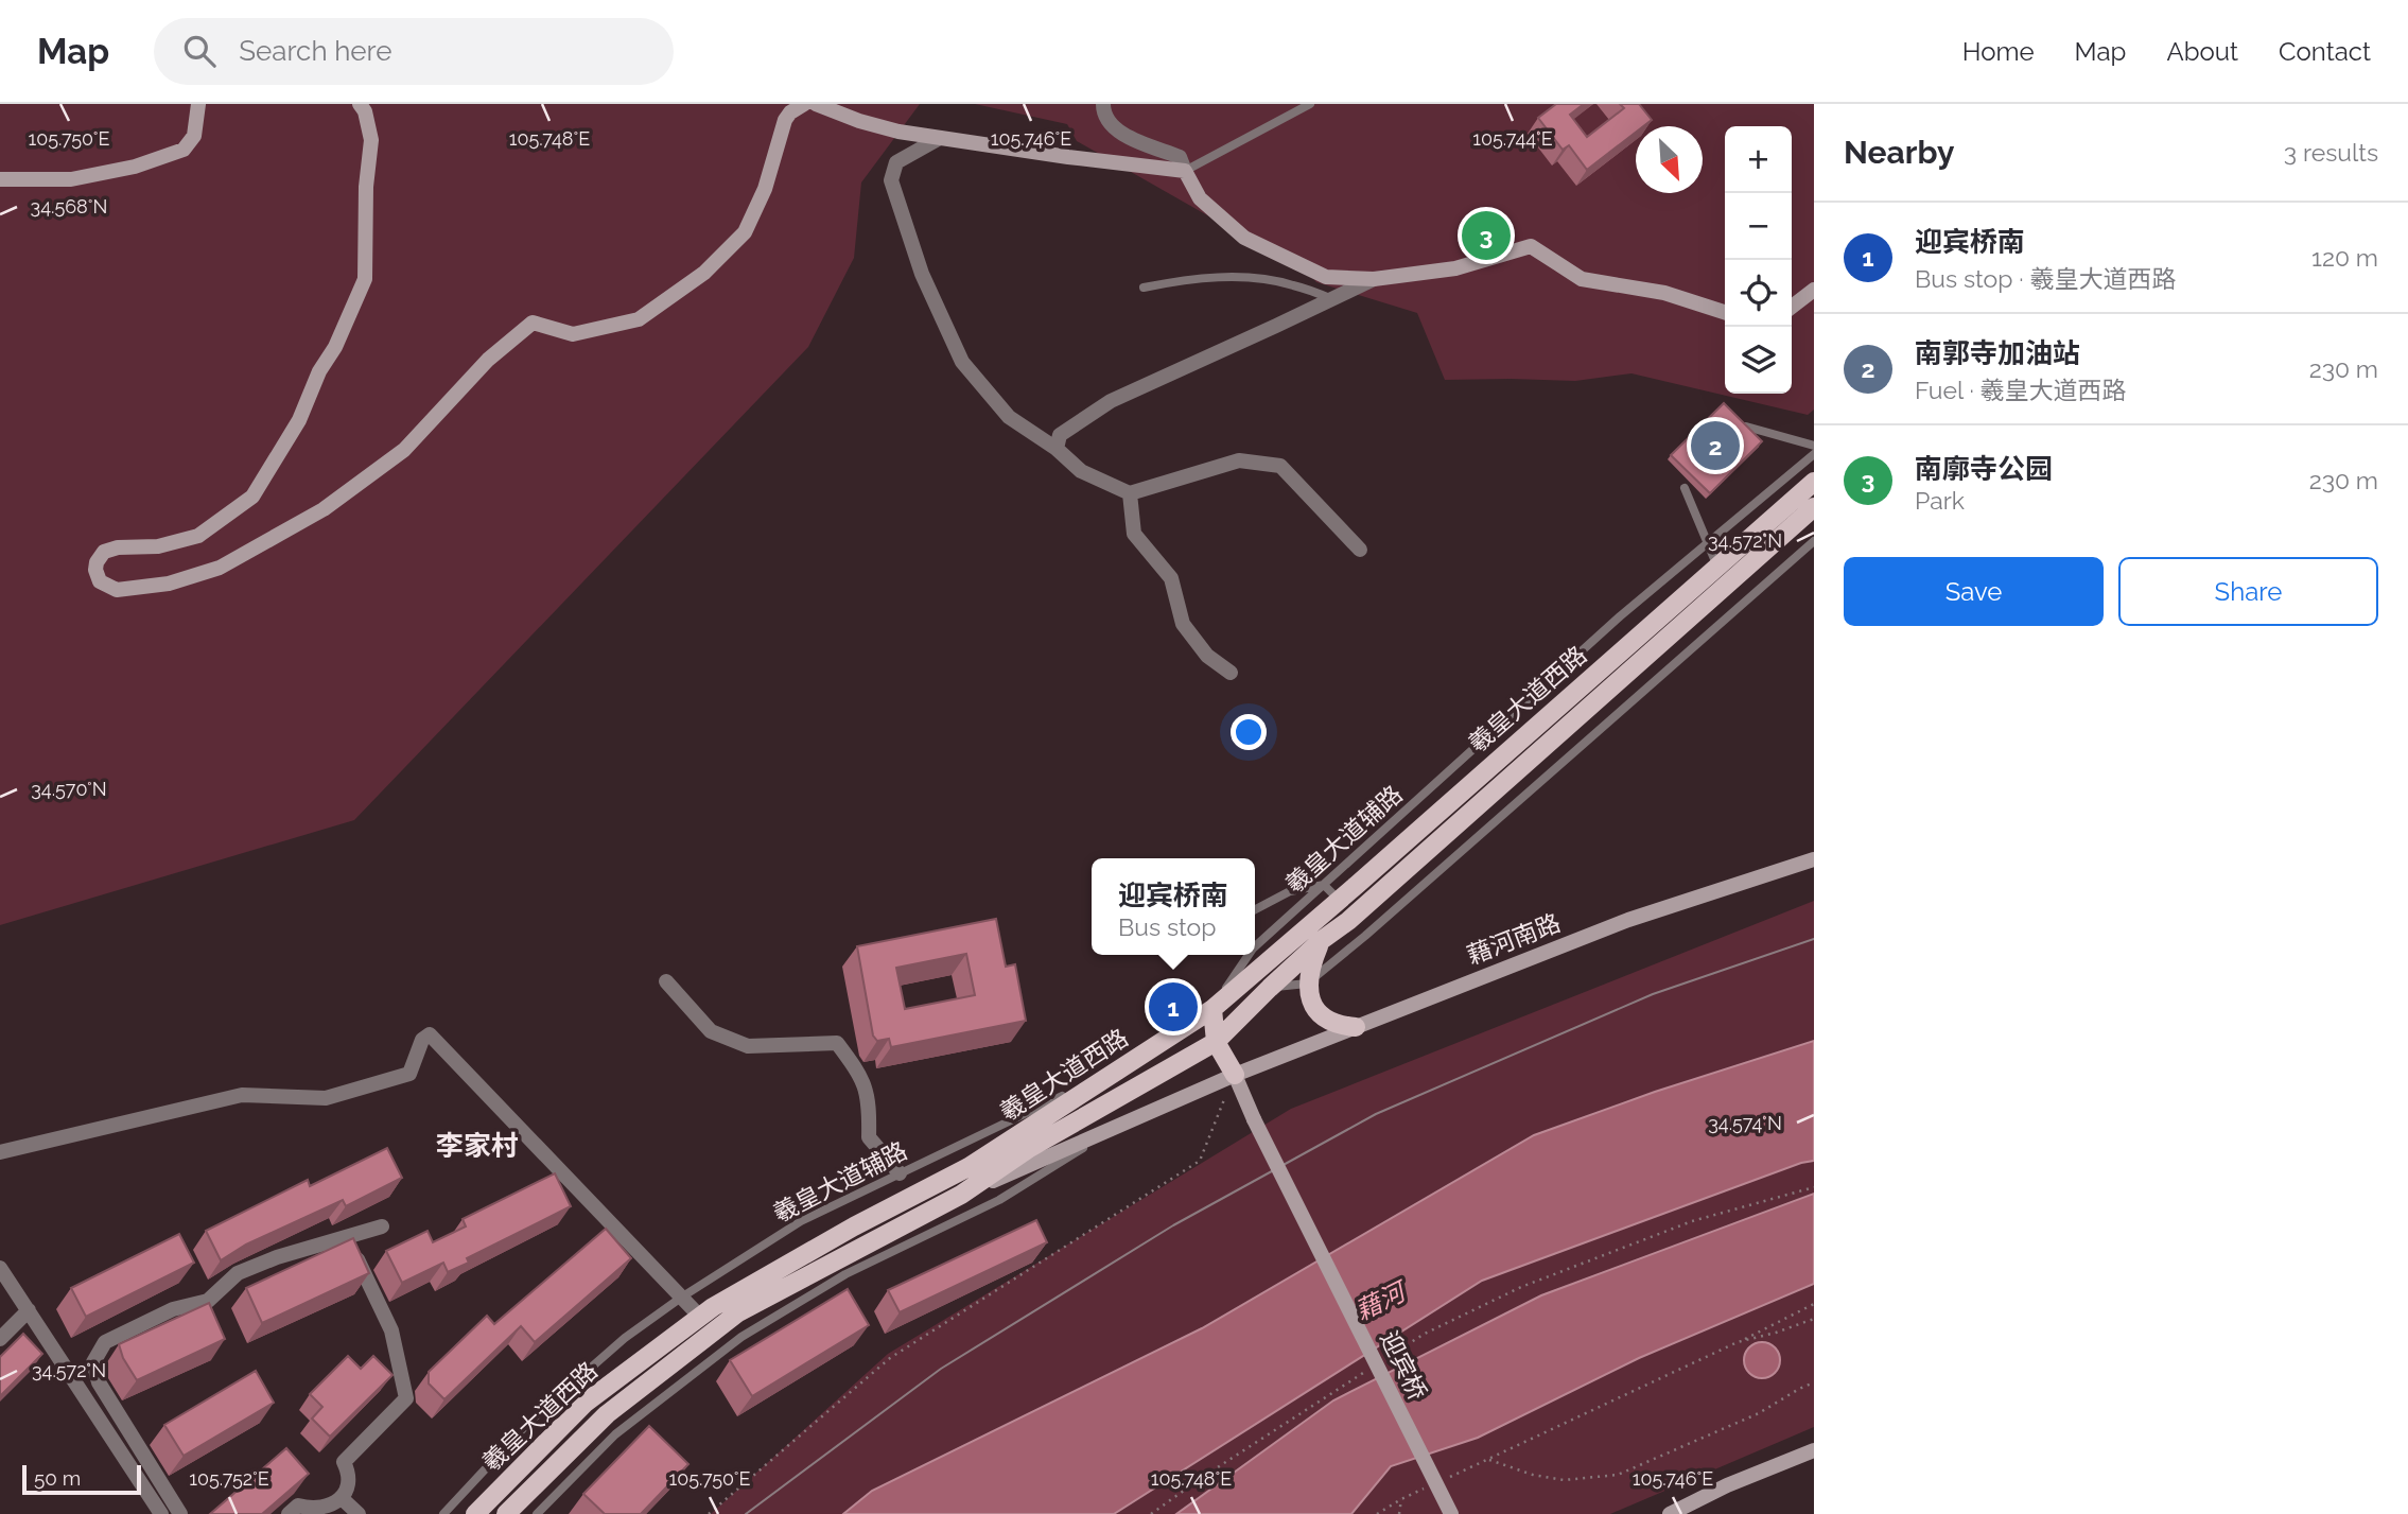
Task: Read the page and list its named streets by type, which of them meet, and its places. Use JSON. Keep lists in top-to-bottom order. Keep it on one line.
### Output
{"streets":{"main road":["羲皇大道西路"],"street":["藉河南路","迎宾桥"],"lane":["羲皇大道辅路"]},"crossings":[["羲皇大道西路","羲皇大道辅路"],["羲皇大道西路","藉河南路"],["藉河南路","迎宾桥"]],"districts":["李家村"],"water":["藉河"],"scale_bar":"50 m","north":"bottom right","page":{"header":"Map","search":"Search here","nav":["Home","Map","About","Contact"],"heading":["Nearby","3 results"],"map_buttons":["+","−"],"list":[{"mark":"1","name":"迎宾桥南","note":"Bus stop · 羲皇大道西路","value":"120 m"},{"mark":"2","name":"南郭寺加油站","note":"Fuel · 羲皇大道西路","value":"230 m"},{"mark":"3","name":"南廓寺公园","note":"Park","value":"230 m"}],"pins":["3","2","1"],"buttons":["Save","Share"],"popup":["迎宾桥南","Bus stop"],"scale":"50 m"},"coordinates":["105.750°E","105.748°E","105.746°E","105.744°E","34.568°N","34.572°N","34.570°N","34.574°N","105.752°E"]}
